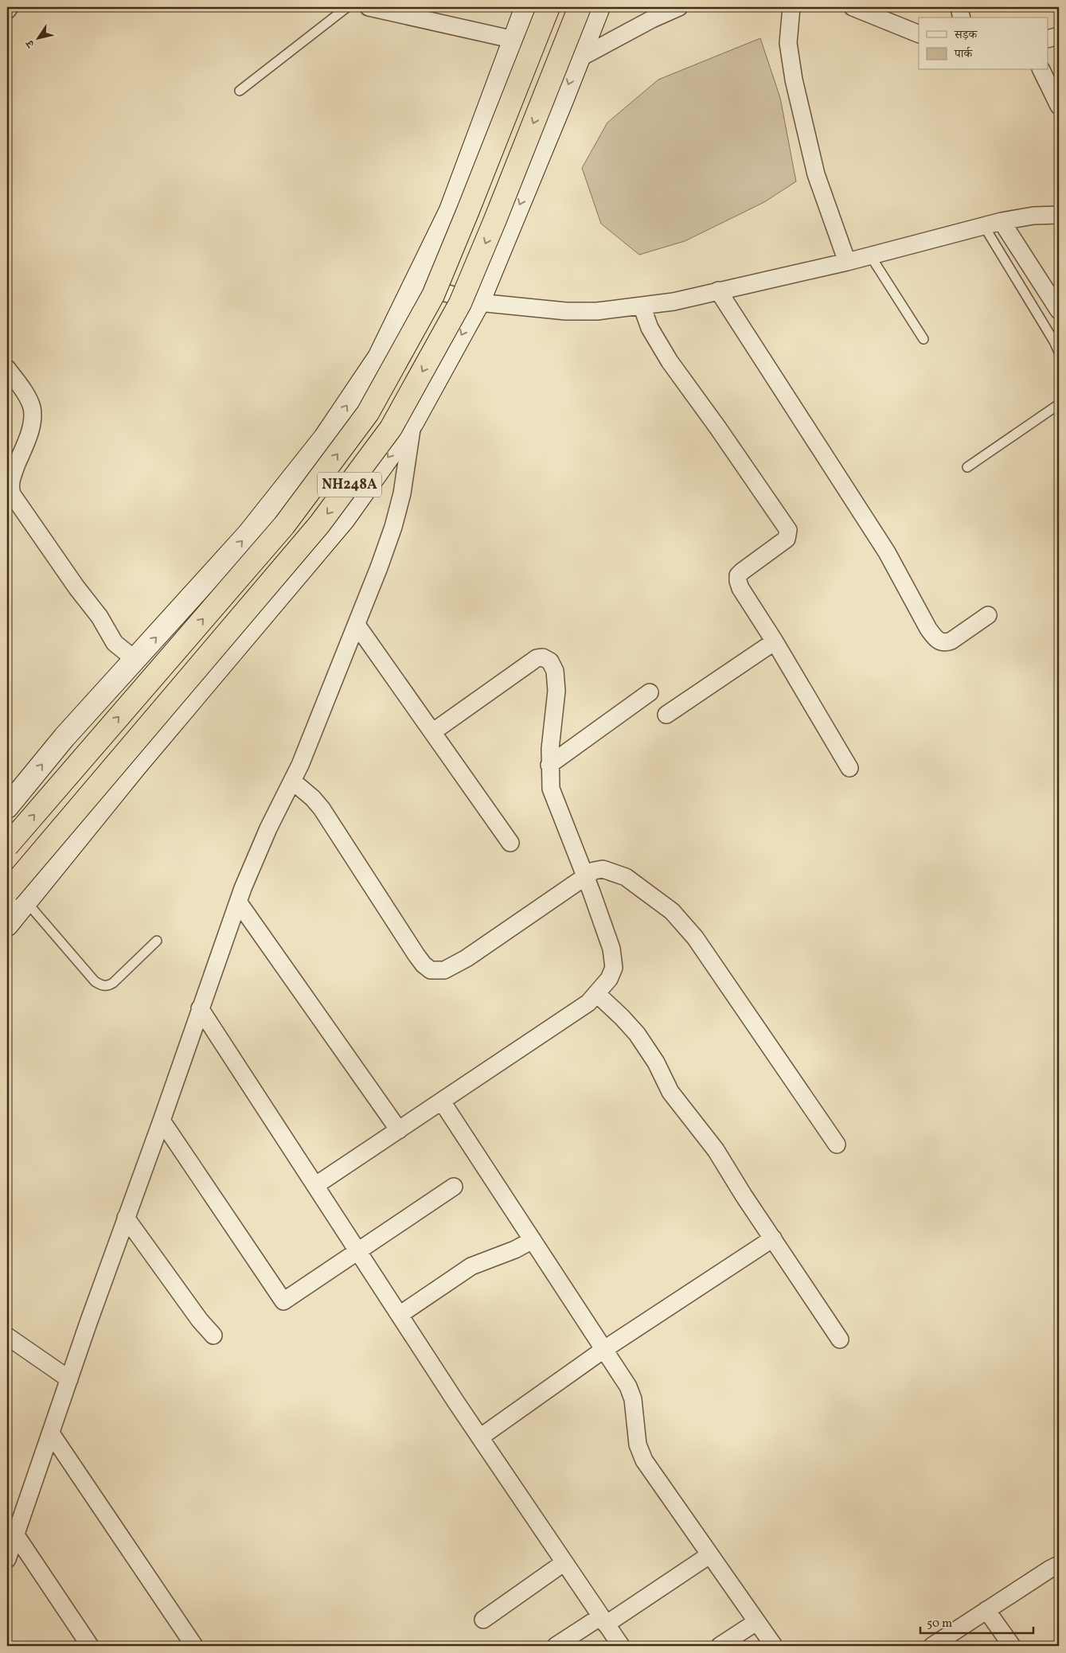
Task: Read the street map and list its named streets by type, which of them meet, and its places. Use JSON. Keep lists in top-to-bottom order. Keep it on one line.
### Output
{"streets":{"highway":["NH248A"]},"legend":["सड़क","पार्क"],"scale_bar":"50 m","north":"bottom left"}
